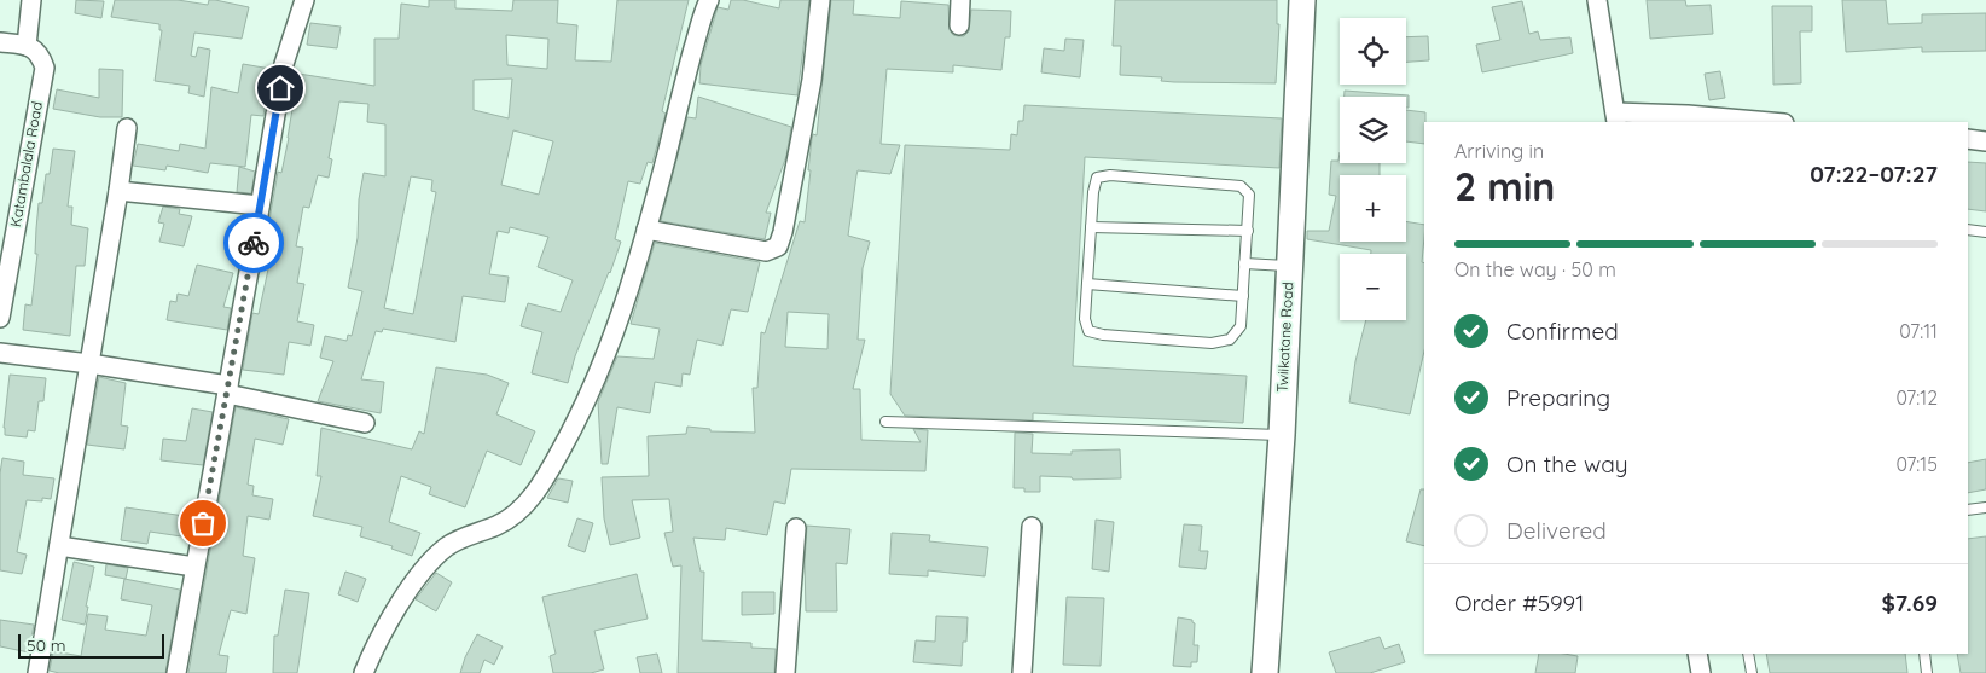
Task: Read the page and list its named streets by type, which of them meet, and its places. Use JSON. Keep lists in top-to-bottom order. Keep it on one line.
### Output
{"streets":{"main road":["Twiikatane Road"],"street":["Katambalala Road"]},"scale_bar":"50 m","page":{"map_buttons":["+","−"],"heading":["2 min","Arriving in","07:22–07:27"],"panel":["Order #5991","$7.69"],"bar":"On the way · 50 m","list":[["Confirmed","07:11"],["Preparing","07:12"],["On the way","07:15"],"Delivered"],"scale":"50 m"}}
